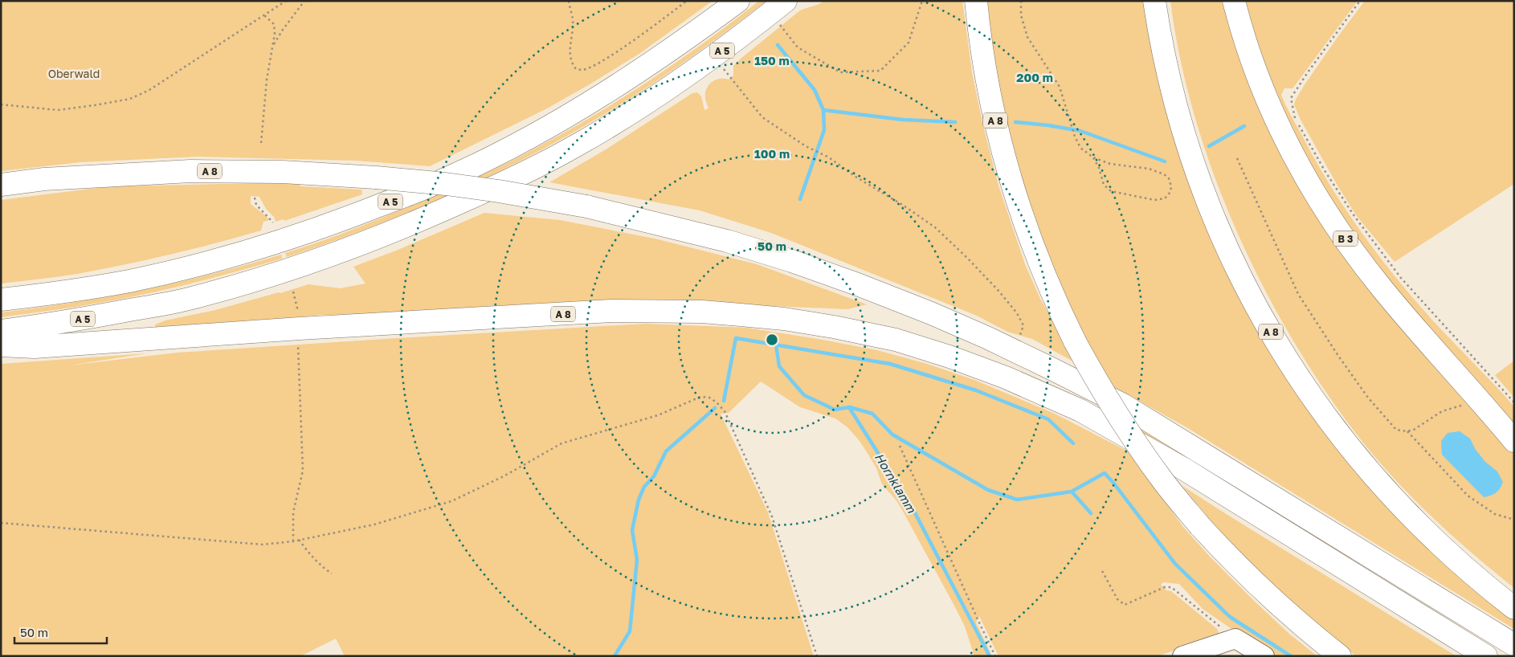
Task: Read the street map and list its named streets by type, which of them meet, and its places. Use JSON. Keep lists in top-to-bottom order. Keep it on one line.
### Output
{"streets":{"main road":["A 5","A 8","B 3"]},"water":["Hornklamm"],"parks":["Oberwald"],"scale_bar":"50 m","rings":["150 m","200 m","100 m","50 m"]}
